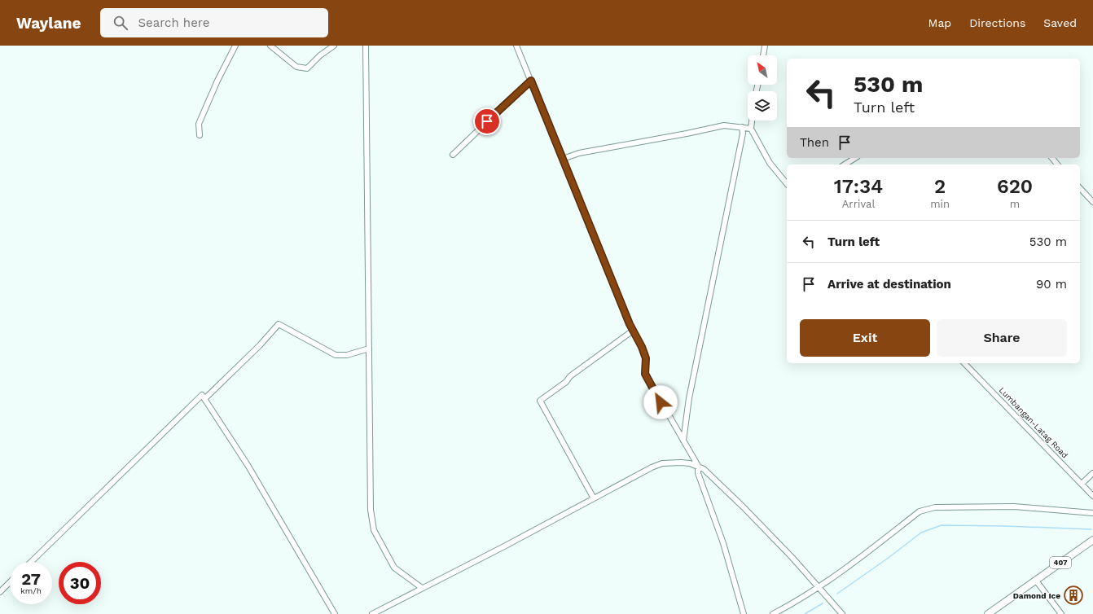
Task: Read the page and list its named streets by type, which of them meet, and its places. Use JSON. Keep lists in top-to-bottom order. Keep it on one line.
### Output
{"streets":{"main road":["407"],"street":["Lumbangan-Latag Road"]},"places":{"building":["Damond Ice"]},"north":"top left","page":{"header":"Waylane","search":"Search here","nav":["Map","Directions","Saved"],"turn":["530 m","Turn left"],"then":"Then","eta":["17:34","Arrival","2","min","620","m"],"list":[{"name":"Turn left","value":"530 m"},{"name":"Arrive at destination","value":"90 m"}],"buttons":["Exit","Share"],"speed":"27 km/h","limit":"30"}}
